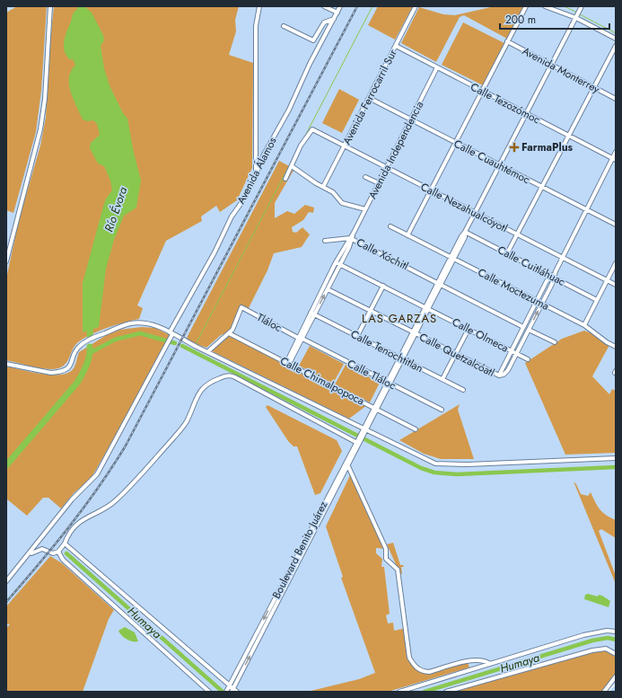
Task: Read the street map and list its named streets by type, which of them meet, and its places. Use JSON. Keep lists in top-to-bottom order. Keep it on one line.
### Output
{"streets":{"street":["Avenida Monterrey","Avenida Ferrocarril Sur","Calle Tezozómoc","Avenida Independencia","Calle Cuauhtémoc","Avenida Álamos","Calle Nezahualcóyotl","Calle Xóchitl","Calle Cuitláhuac","Calle Moctezuma","Tláloc","Calle Olmeca","Calle Tenochtitlan","Calle Quetzalcóatl","Calle Tláloc","Calle Chimalpopoca","Boulevard Benito Juárez"]},"crossings":[["Avenida Monterrey","Boulevard Benito Juárez"],["Avenida Ferrocarril Sur","Calle Tezozómoc"],["Avenida Ferrocarril Sur","Calle Cuauhtémoc"],["Avenida Ferrocarril Sur","Calle Nezahualcóyotl"],["Calle Tezozómoc","Avenida Independencia"],["Calle Tezozómoc","Boulevard Benito Juárez"],["Avenida Independencia","Calle Cuauhtémoc"],["Avenida Independencia","Calle Nezahualcóyotl"],["Avenida Independencia","Calle Xóchitl"],["Avenida Independencia","Tláloc"],["Avenida Independencia","Calle Olmeca"],["Avenida Independencia","Calle Tenochtitlan"],["Avenida Independencia","Calle Quetzalcóatl"],["Avenida Independencia","Calle Tláloc"],["Avenida Independencia","Calle Chimalpopoca"],["Calle Cuauhtémoc","Boulevard Benito Juárez"],["Calle Nezahualcóyotl","Boulevard Benito Juárez"],["Calle Xóchitl","Boulevard Benito Juárez"],["Calle Cuitláhuac","Boulevard Benito Juárez"],["Calle Moctezuma","Boulevard Benito Juárez"],["Tláloc","Calle Tláloc"],["Tláloc","Calle Chimalpopoca"],["Calle Olmeca","Boulevard Benito Juárez"],["Calle Tenochtitlan","Boulevard Benito Juárez"],["Calle Quetzalcóatl","Boulevard Benito Juárez"],["Calle Tláloc","Boulevard Benito Juárez"],["Calle Chimalpopoca","Boulevard Benito Juárez"]],"districts":["LAS GARZAS"],"water":["Río Évora","Humaya"],"places":{"health":["FarmaPlus"]},"scale_bar":"200 m"}
